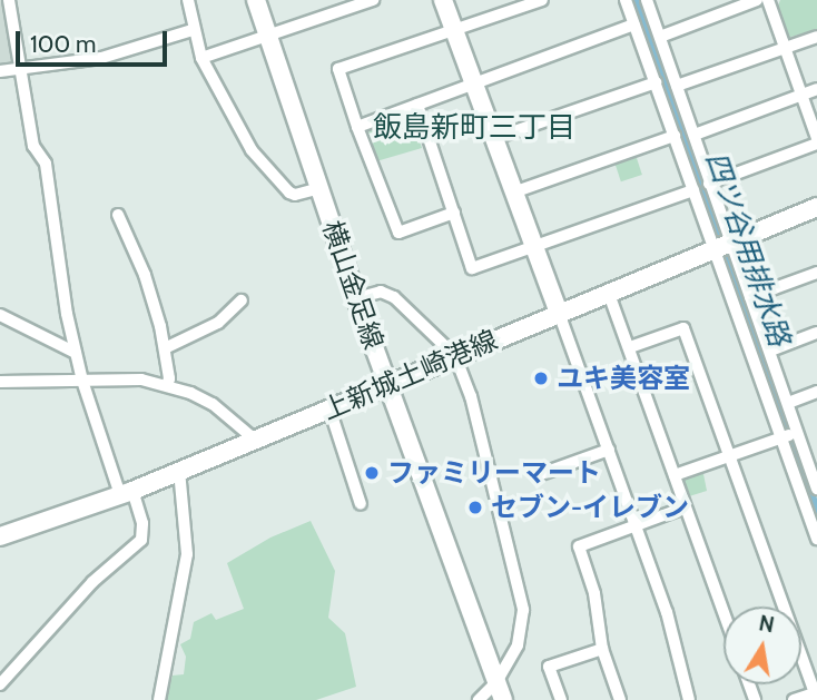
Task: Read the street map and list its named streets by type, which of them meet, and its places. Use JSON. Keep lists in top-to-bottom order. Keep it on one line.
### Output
{"streets":{"street":["横山金足線","上新城土崎港線"]},"crossings":[["横山金足線","上新城土崎港線"]],"districts":["飯島新町三丁目"],"water":["四ツ谷用排水路"],"places":["ユキ美容室","ファミリーマート","セブン-イレブン"],"scale_bar":"100 m","north":"top"}
